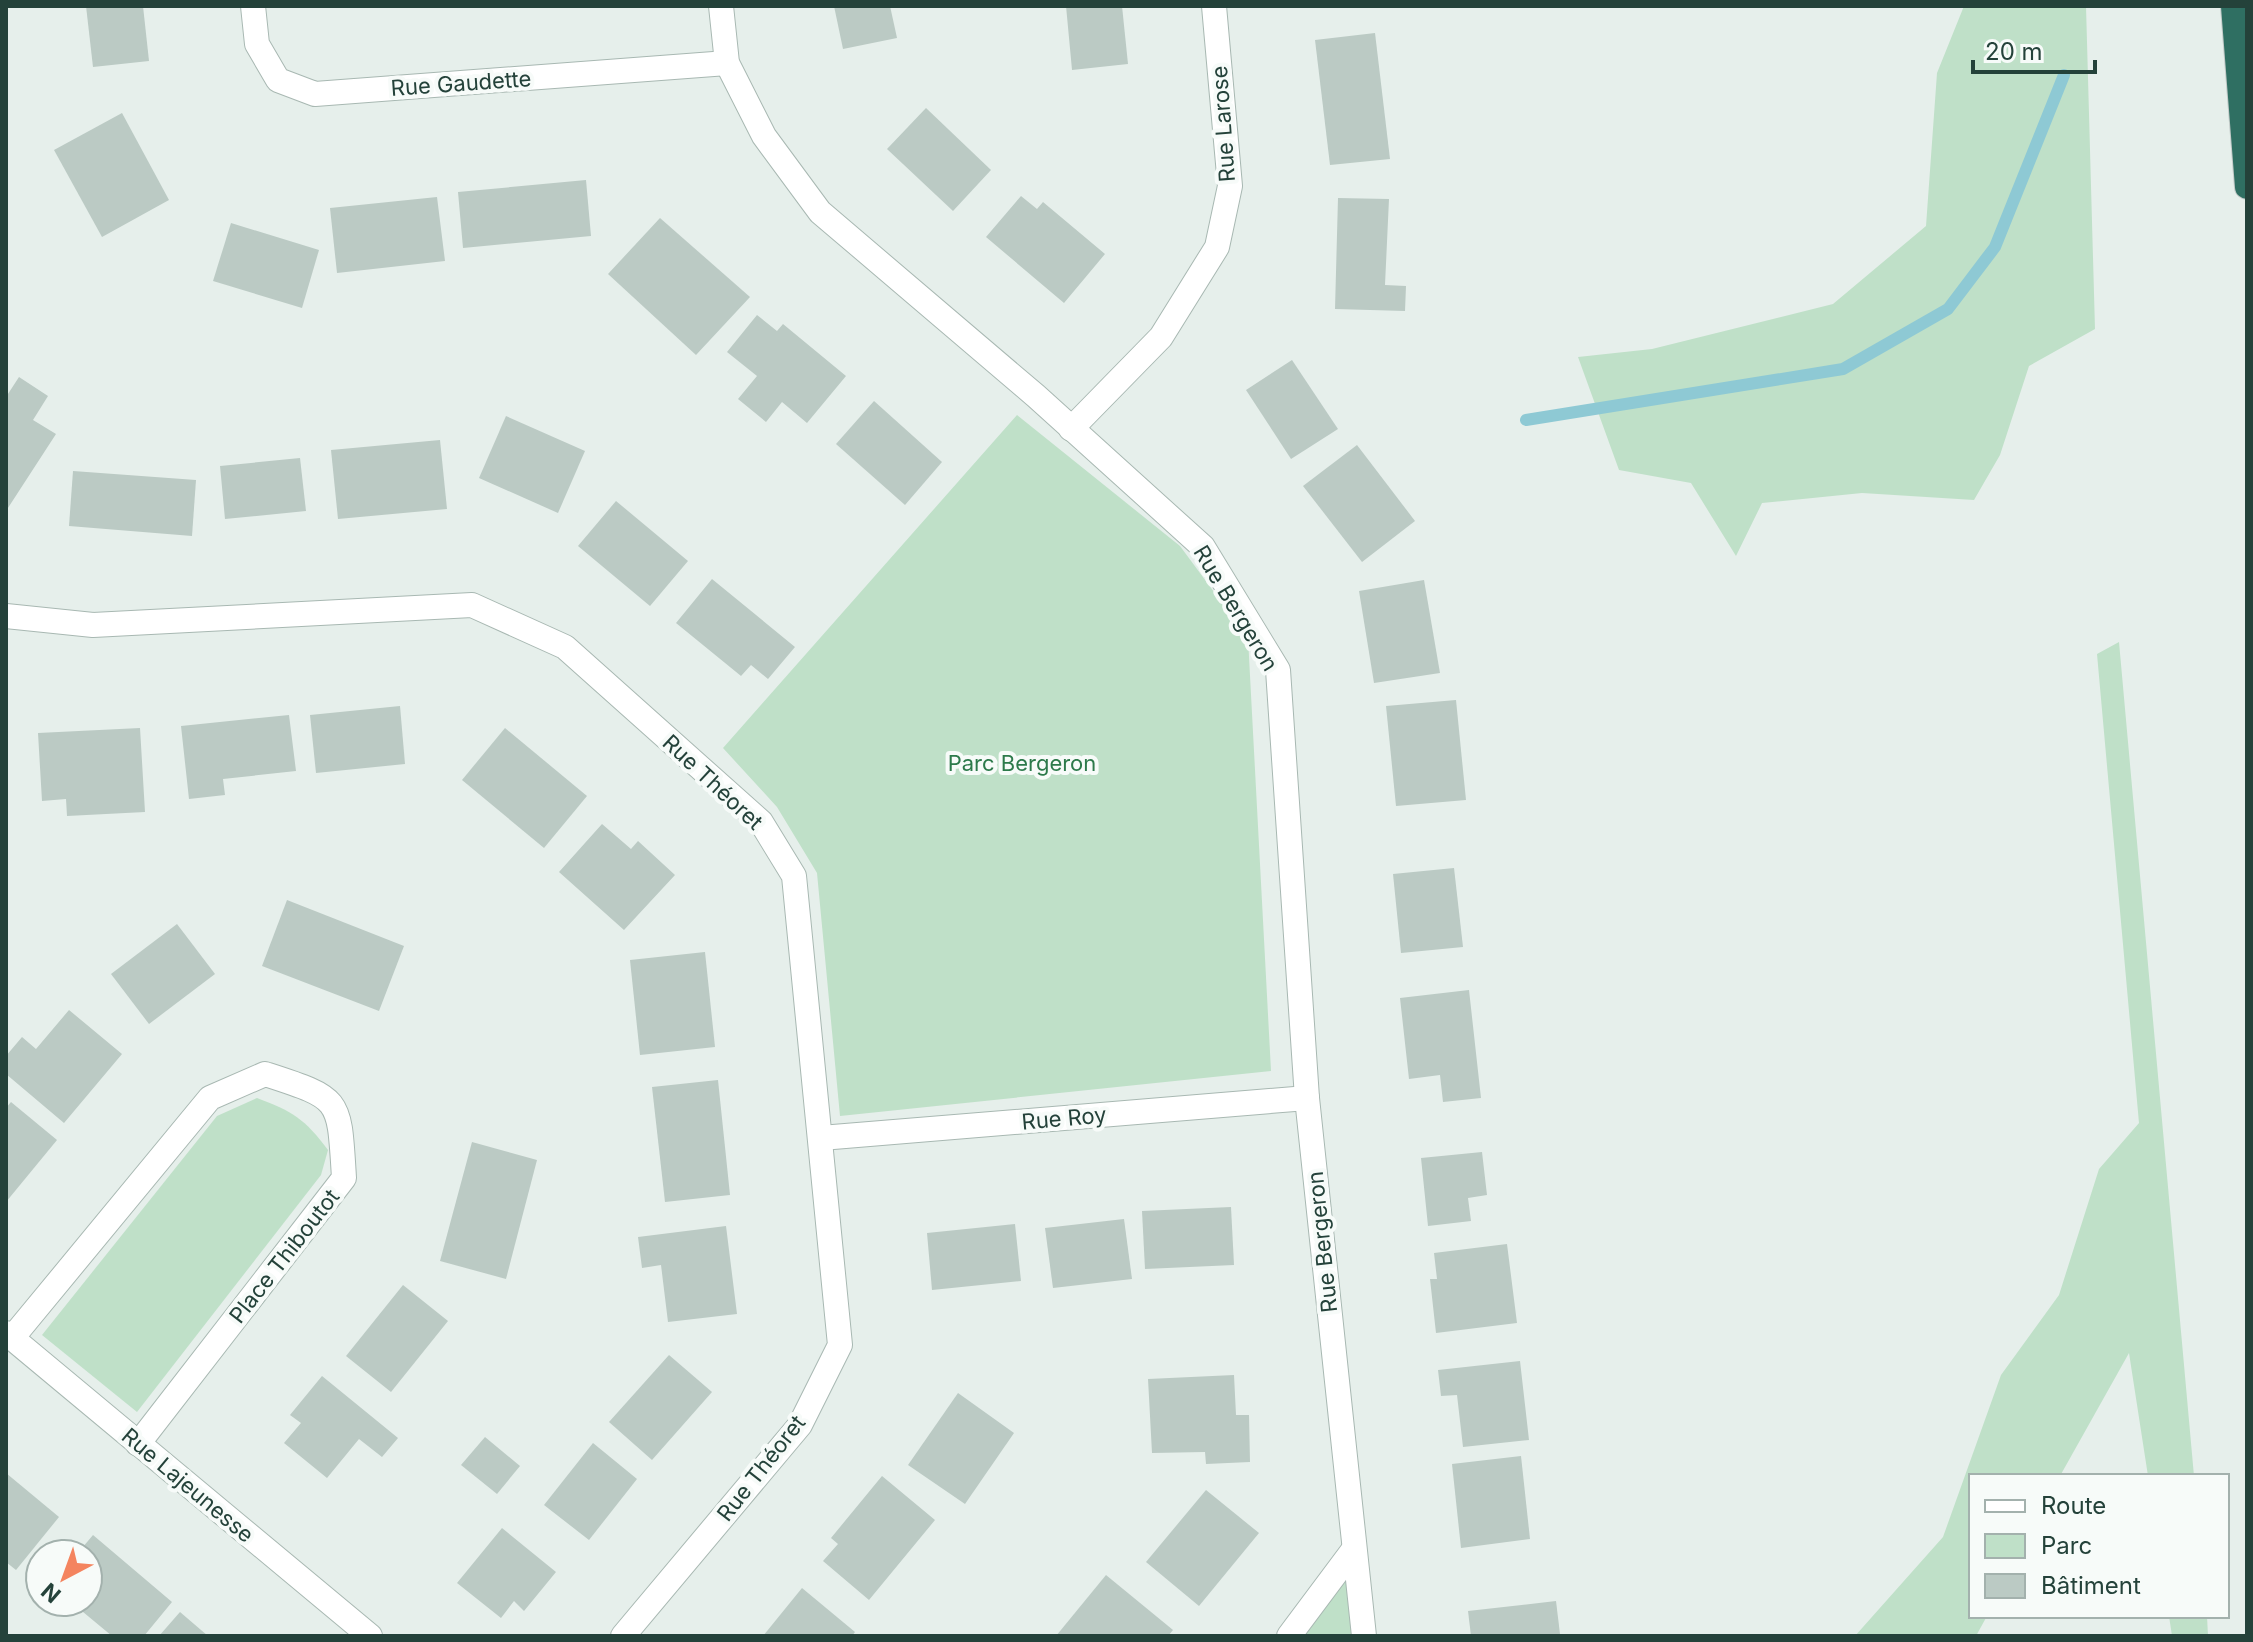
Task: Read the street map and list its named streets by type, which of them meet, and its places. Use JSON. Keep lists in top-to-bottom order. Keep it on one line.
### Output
{"streets":{"street":["Rue Gaudette","Rue Larose","Rue Bergeron","Rue Théoret","Rue Roy","Place Thiboutot","Rue Lajeunesse"]},"crossings":[["Rue Gaudette","Rue Bergeron"],["Rue Larose","Rue Bergeron"],["Rue Bergeron","Rue Roy"],["Rue Théoret","Rue Roy"],["Place Thiboutot","Rue Lajeunesse"]],"parks":["Parc Bergeron"],"legend":["Route","Parc","Bâtiment"],"scale_bar":"20 m","north":"bottom left"}
